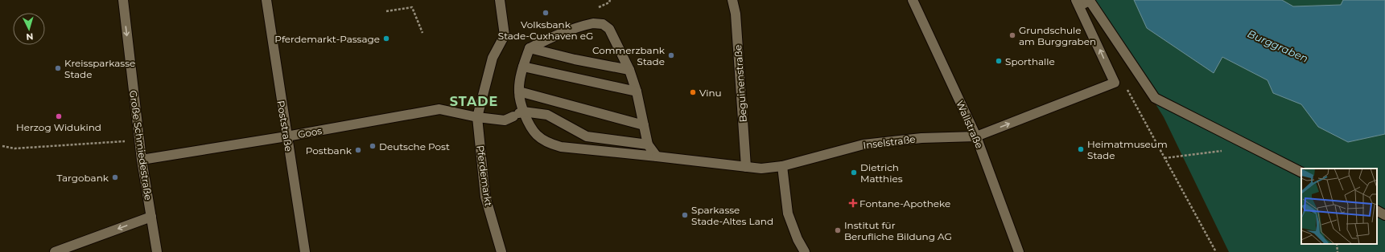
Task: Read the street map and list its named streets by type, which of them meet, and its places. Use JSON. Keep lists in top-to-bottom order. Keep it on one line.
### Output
{"streets":{"street":["Beguinenstraße","Wallstraße","Poststraße","Goos","Inselstraße","Große Schmiedestraße","Pferdemarkt"]},"crossings":[["Beguinenstraße","Inselstraße"],["Wallstraße","Inselstraße"],["Poststraße","Goos"],["Goos","Große Schmiedestraße"],["Goos","Pferdemarkt"]],"one_way":["Große Schmiedestraße"],"districts":["STADE"],"water":["Burggraben"],"places":{"other":["Volksbank Stade-Cuxhaven eG","Grundschule am Burggraben","Pferdemarkt-Passage","Commerzbank Stade","Sporthalle","Kreissparkasse Stade","Vinu","Herzog Widukind","Deutsche Post","Heimatmuseum Stade","Postbank","Dietrich Matthies","Targobank","Sparkasse Stade-Altes Land","Institut für Berufliche Bildung AG"],"health":["Fontane-Apotheke"]},"north":"bottom"}
